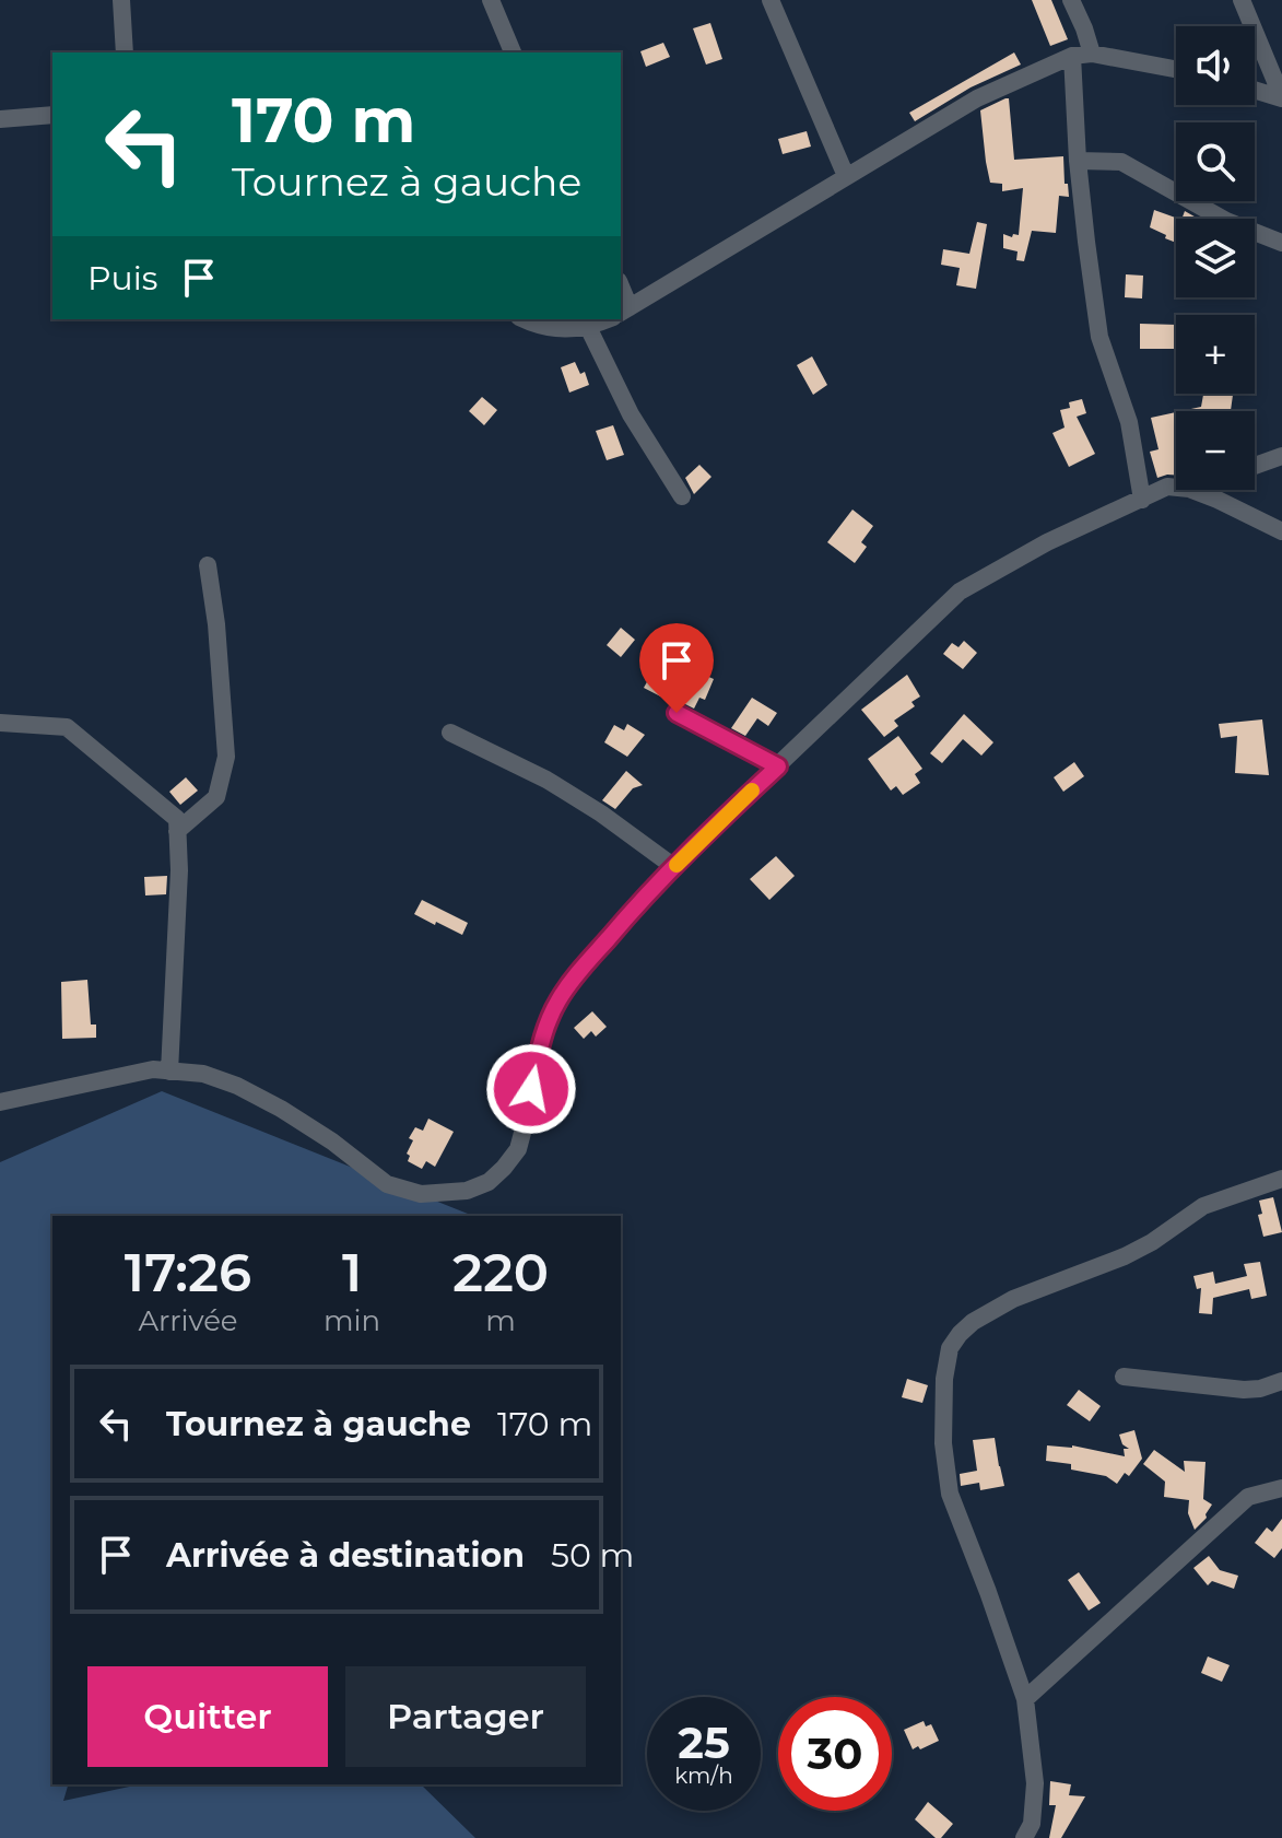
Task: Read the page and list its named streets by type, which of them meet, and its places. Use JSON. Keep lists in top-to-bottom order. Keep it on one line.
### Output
{"page":{"map_buttons":["+","−"],"turn":["170 m","Tournez à gauche"],"then":"Puis","eta":["17:26","Arrivée","1","min","220","m"],"list":[{"name":"Tournez à gauche","value":"170 m"},{"name":"Arrivée à destination","value":"50 m"}],"buttons":["Quitter","Partager"],"speed":"25 km/h","limit":"30"}}
